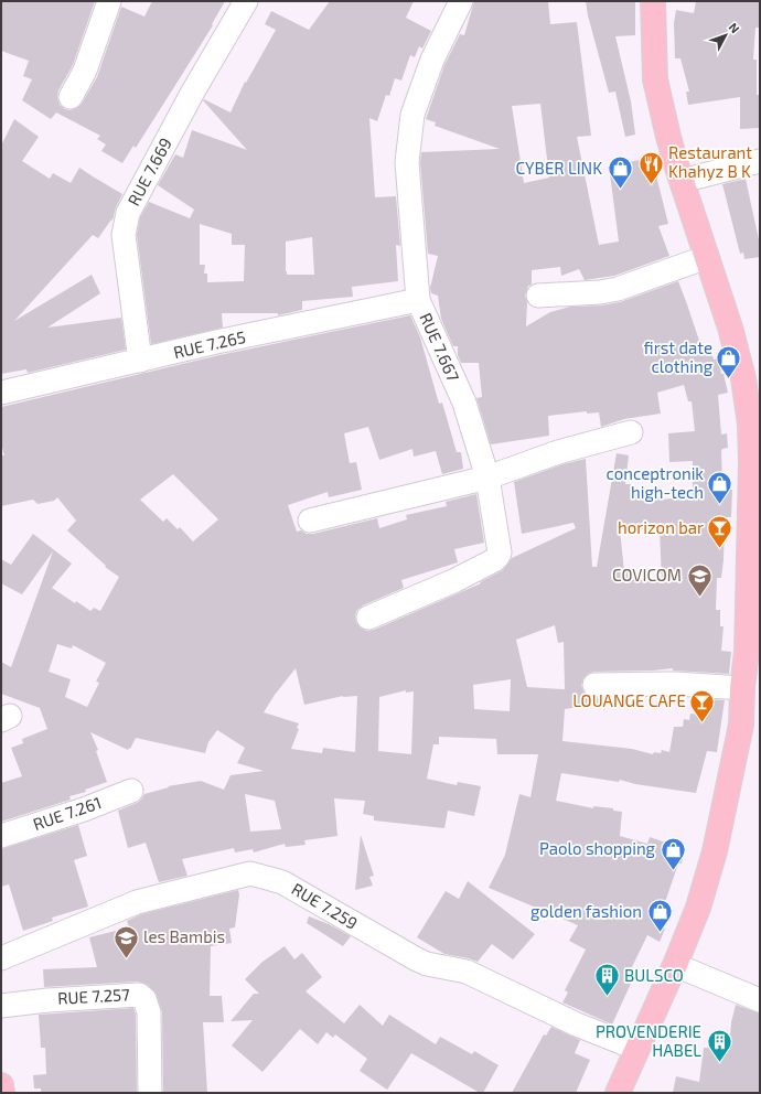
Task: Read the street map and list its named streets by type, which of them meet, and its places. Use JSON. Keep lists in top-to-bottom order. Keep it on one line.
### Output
{"streets":{"street":["RUE 7.669","RUE 7.265","RUE 7.667","RUE 7.261","RUE 7.259","RUE 7.257"]},"crossings":[["RUE 7.669","RUE 7.265"],["RUE 7.265","RUE 7.667"]],"places":{"restaurant":["Restaurant Khahyz B K"],"shop":["CYBER LINK","first date clothing","conceptronik high-tech","Paolo shopping","golden fashion"],"bar":["horizon bar","LOUANGE CAFE"],"school or university":["COVICOM","les Bambis"],"building":["BULSCO","PROVENDERIE HABEL"]},"north":"top right"}
